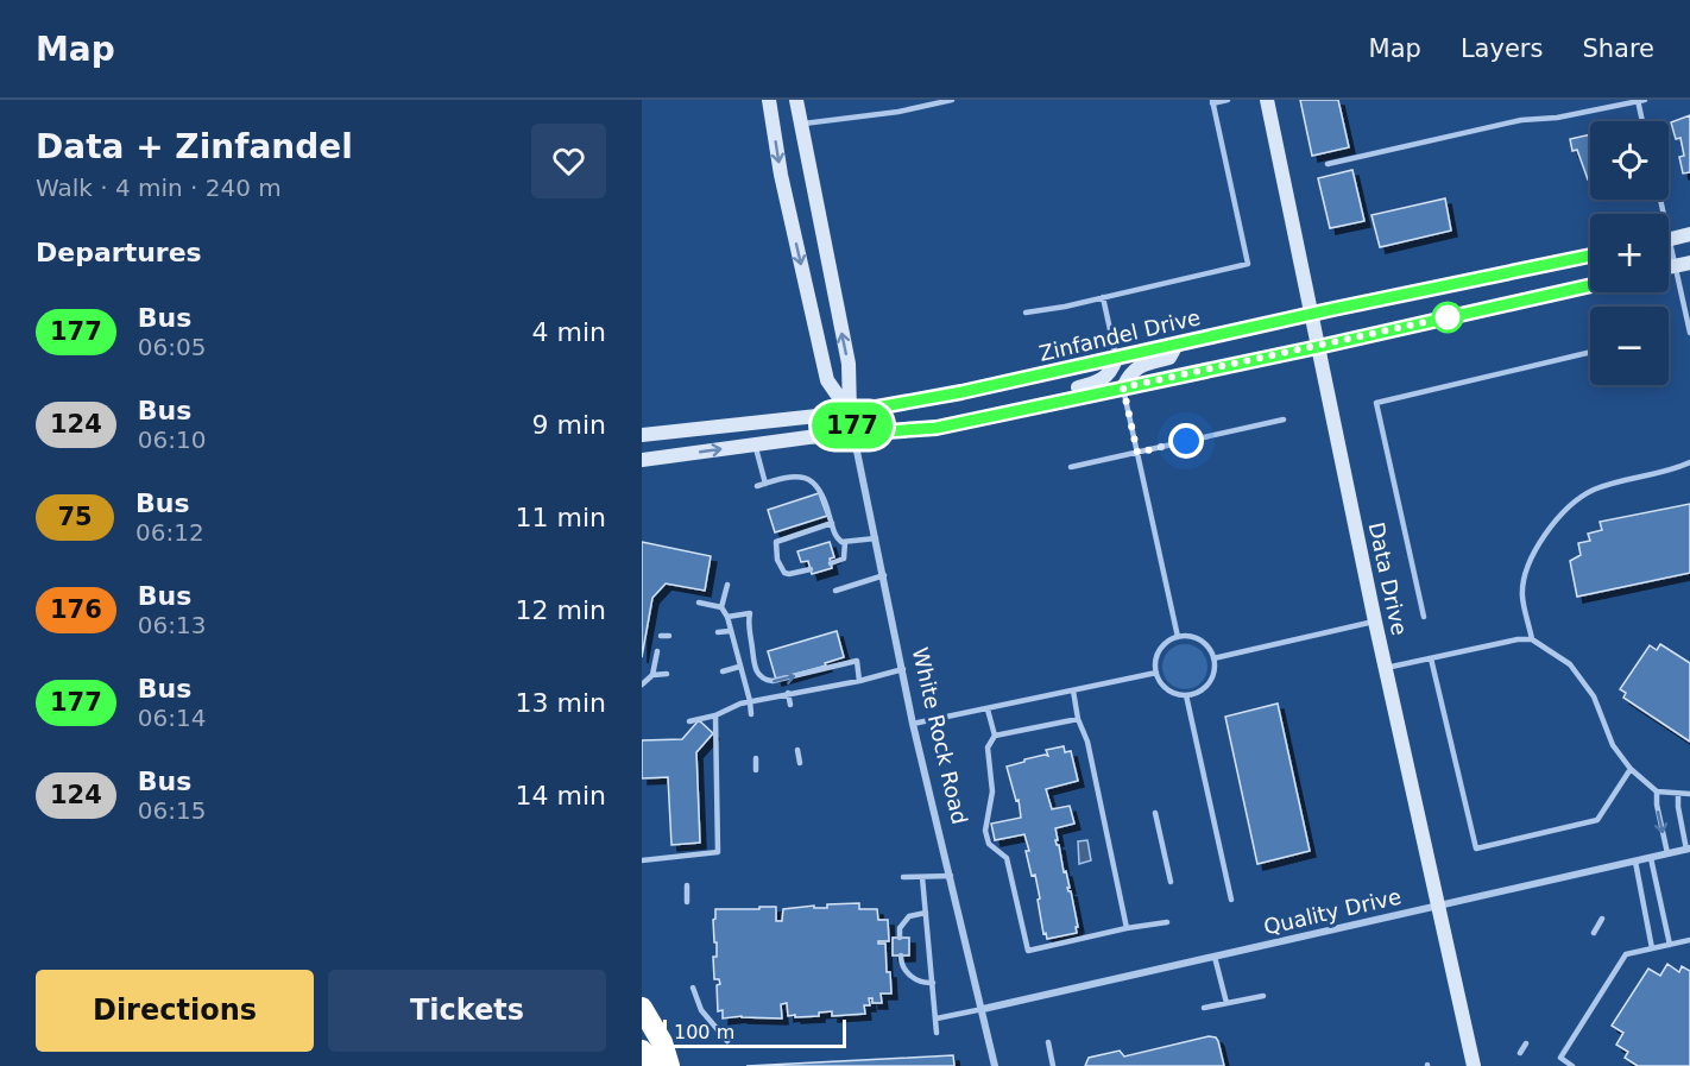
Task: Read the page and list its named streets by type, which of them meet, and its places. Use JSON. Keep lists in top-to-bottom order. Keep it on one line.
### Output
{"streets":{"main road":["Zinfandel Drive","Data Drive","White Rock Road"],"street":["Quality Drive"]},"crossings":[["Zinfandel Drive","Data Drive"],["Zinfandel Drive","White Rock Road"],["Data Drive","Quality Drive"],["White Rock Road","Quality Drive"]],"lines":["bus line 177"],"scale_bar":"100 m","page":{"header":"Map","nav":["Map","Layers","Share"],"heading":[["Data + Zinfandel","Walk · 4 min · 240 m"],"Departures"],"on_map":"177","map_buttons":["+","−"],"list":[{"mark":"177","name":"Bus","note":"06:05","value":"4 min"},{"mark":"124","name":"Bus","note":"06:10","value":"9 min"},{"mark":"75","name":"Bus","note":"06:12","value":"11 min"},{"mark":"176","name":"Bus","note":"06:13","value":"12 min"},{"mark":"177","name":"Bus","note":"06:14","value":"13 min"},{"mark":"124","name":"Bus","note":"06:15","value":"14 min"}],"buttons":["Directions","Tickets"],"scale":"100 m"}}
